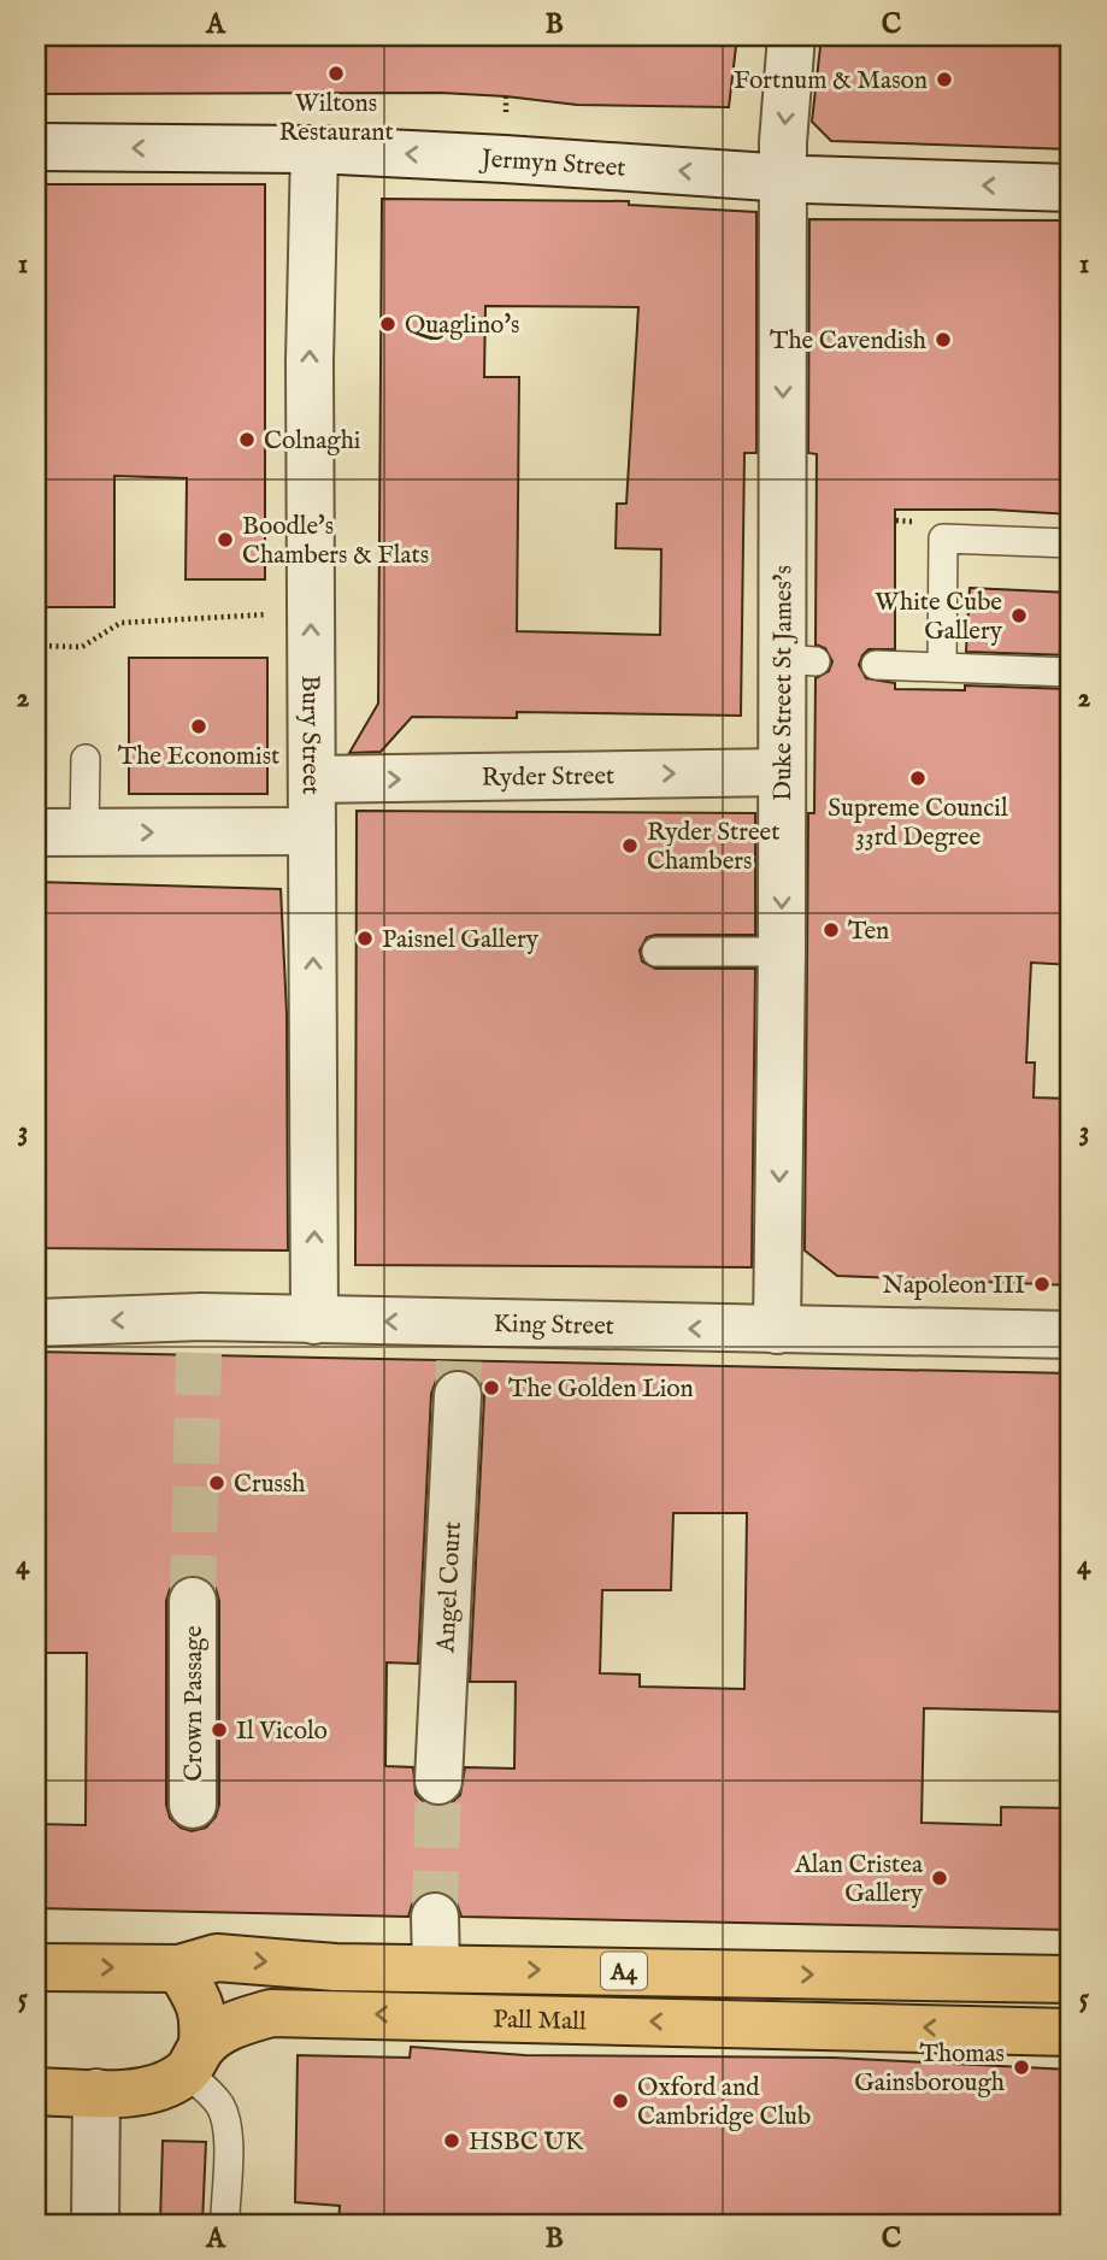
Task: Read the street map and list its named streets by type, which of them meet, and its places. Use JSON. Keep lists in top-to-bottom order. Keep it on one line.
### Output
{"streets":{"main road":["A4","Pall Mall"],"street":["Jermyn Street","Duke Street St James's","Bury Street","Ryder Street","King Street","Angel Court","Crown Passage"]},"crossings":[["Jermyn Street","Duke Street St James's"],["Jermyn Street","Bury Street"],["Duke Street St James's","Ryder Street"],["Duke Street St James's","King Street"],["Bury Street","Ryder Street"],["Bury Street","King Street"],["King Street","Angel Court"]],"one_way":["Jermyn Street","Duke Street St James's","Bury Street","Ryder Street","King Street"],"places":["Wiltons Restaurant","Fortnum & Mason","Quaglino's","The Cavendish","Colnaghi","Boodle's Chambers & Flats","White Cube Gallery","The Economist","Supreme Council 33rd Degree","Ryder Street Chambers","Ten","Paisnel Gallery","Napoleon III","The Golden Lion","Crussh","Il Vicolo","Alan Cristea Gallery","Thomas Gainsborough","Oxford and Cambridge Club","HSBC UK"],"grid":{"columns":["A","B","C"],"rows":["1","2","3","4","5"]}}
